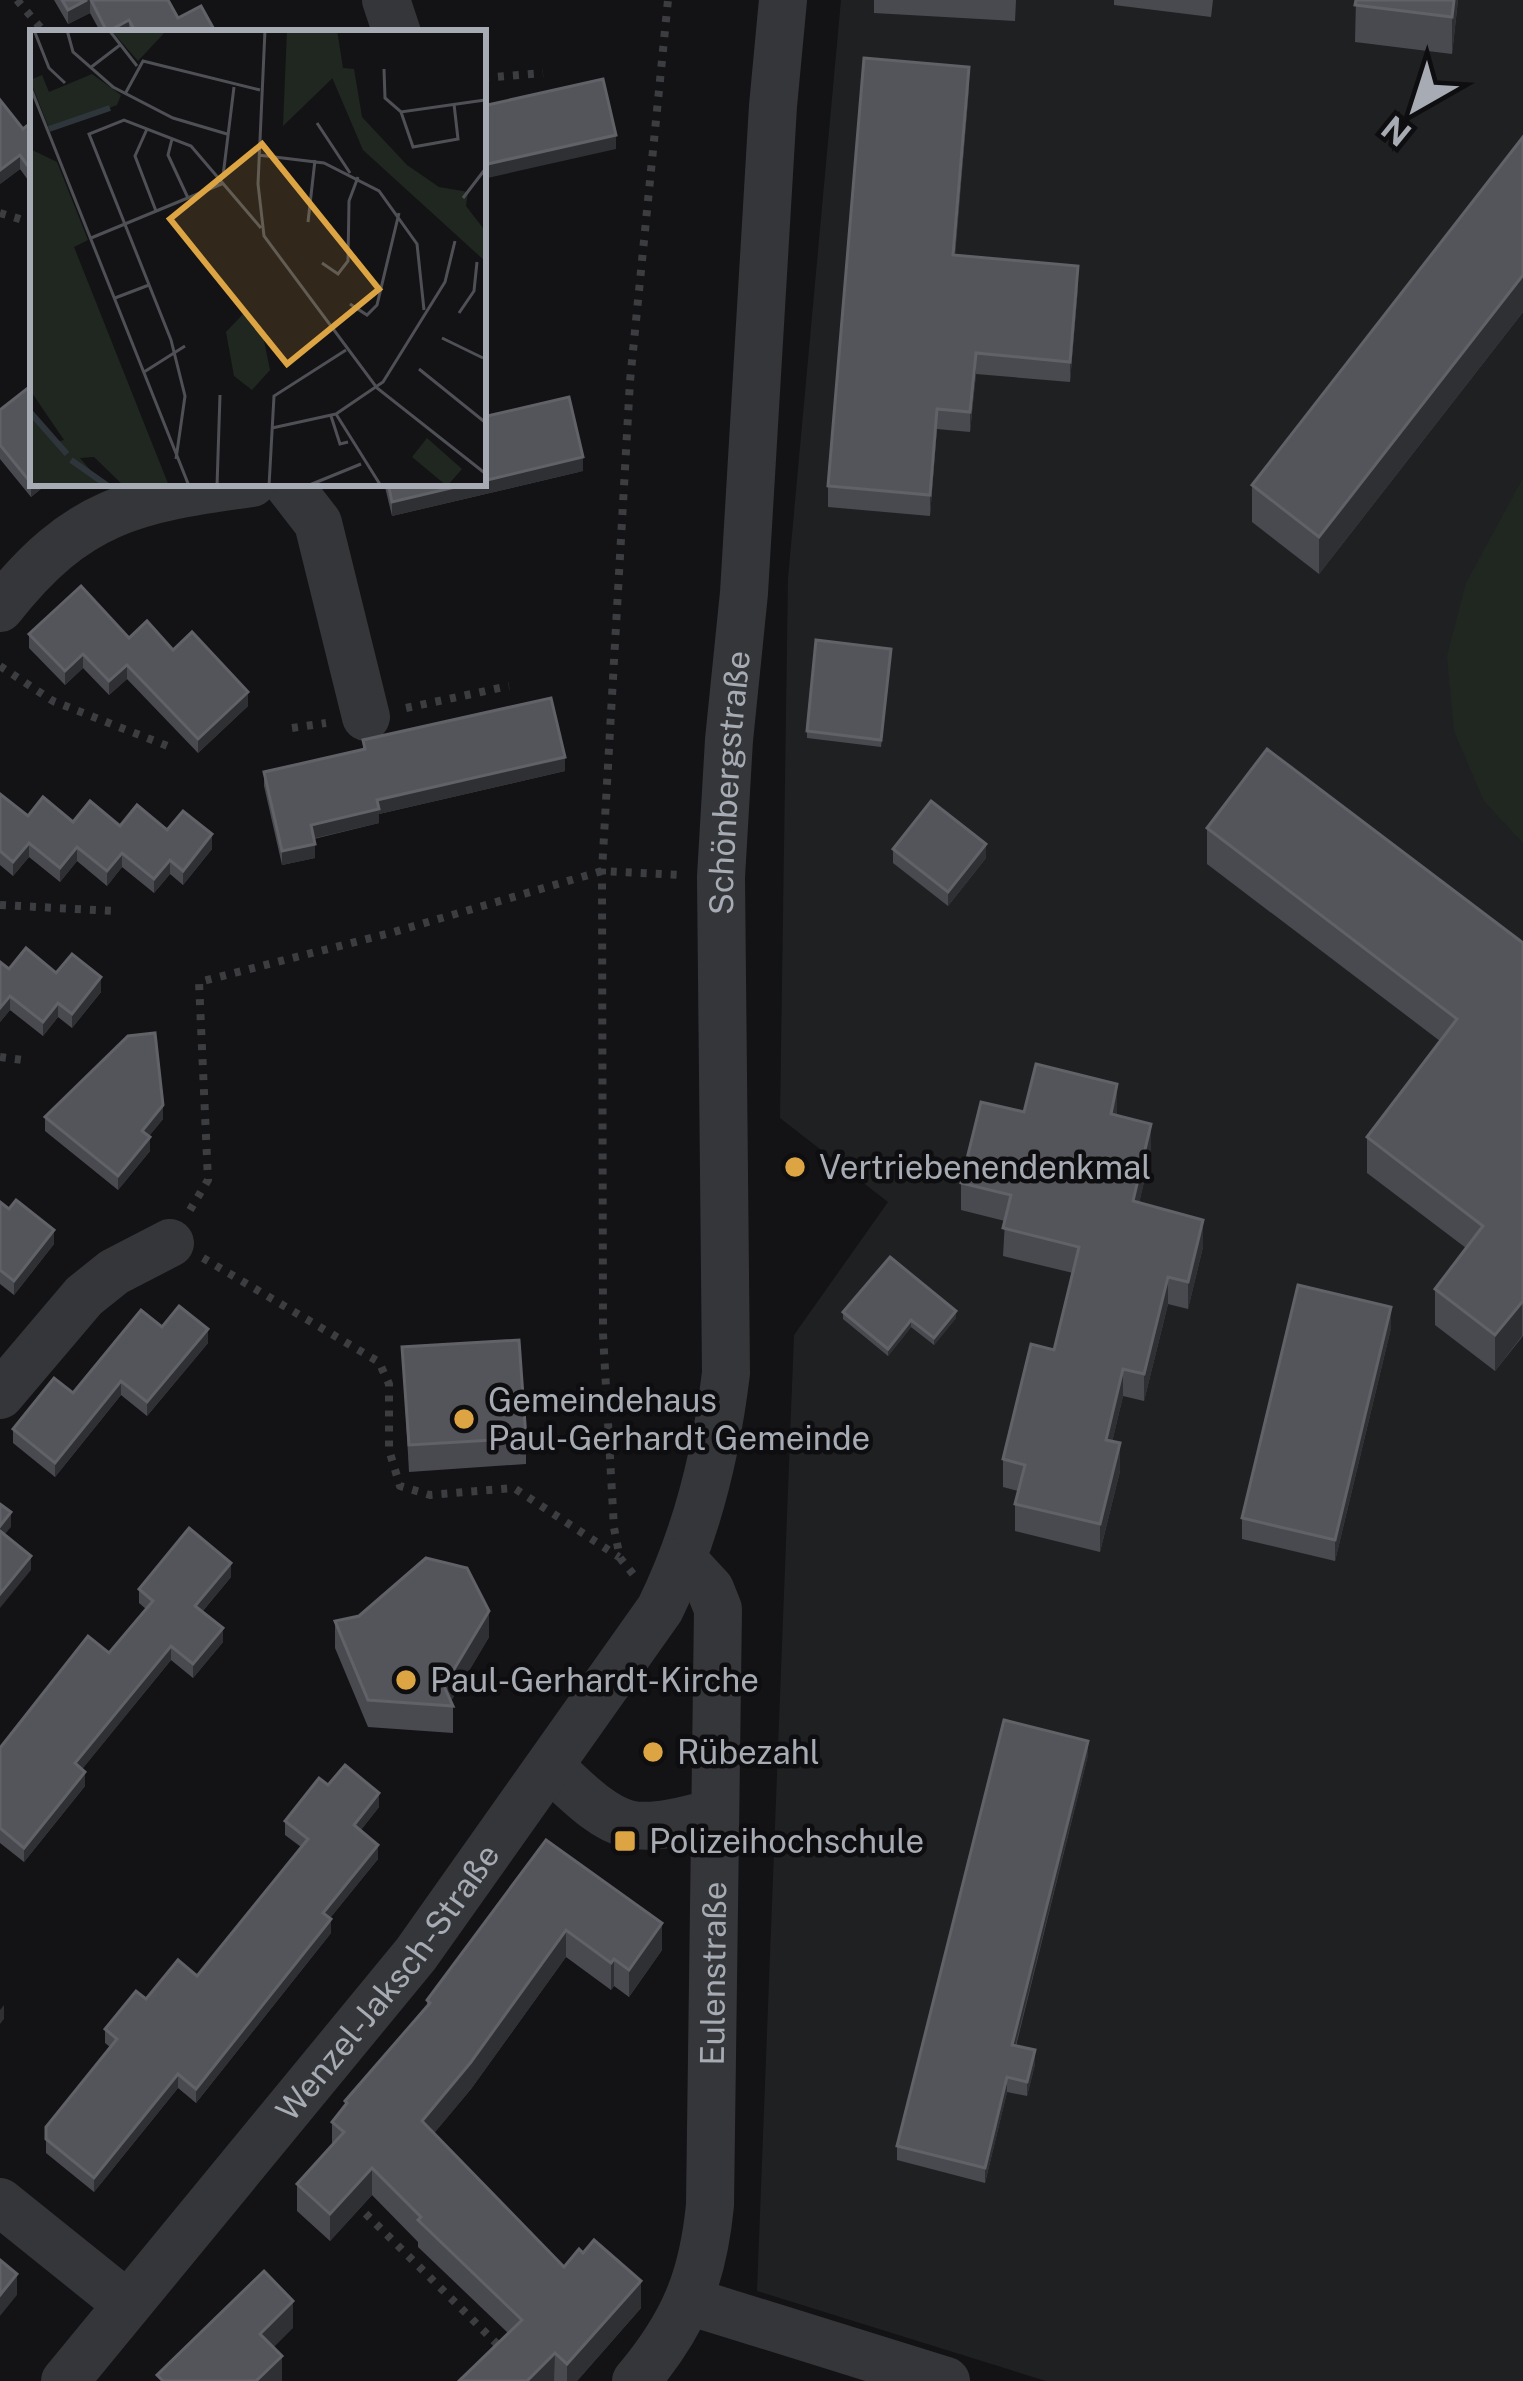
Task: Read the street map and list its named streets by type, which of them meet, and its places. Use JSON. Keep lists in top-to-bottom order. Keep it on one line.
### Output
{"streets":{"street":["Schönbergstraße","Eulenstraße","Wenzel-Jaksch-Straße"]},"crossings":[["Schönbergstraße","Eulenstraße"],["Schönbergstraße","Wenzel-Jaksch-Straße"],["Eulenstraße","Wenzel-Jaksch-Straße"]],"places":{"other":["Vertriebenendenkmal","Gemeindehaus Paul-Gerhardt Gemeinde","Paul-Gerhardt-Kirche","Rübezahl"],"transit":["Polizeihochschule"]},"north":"bottom left"}
